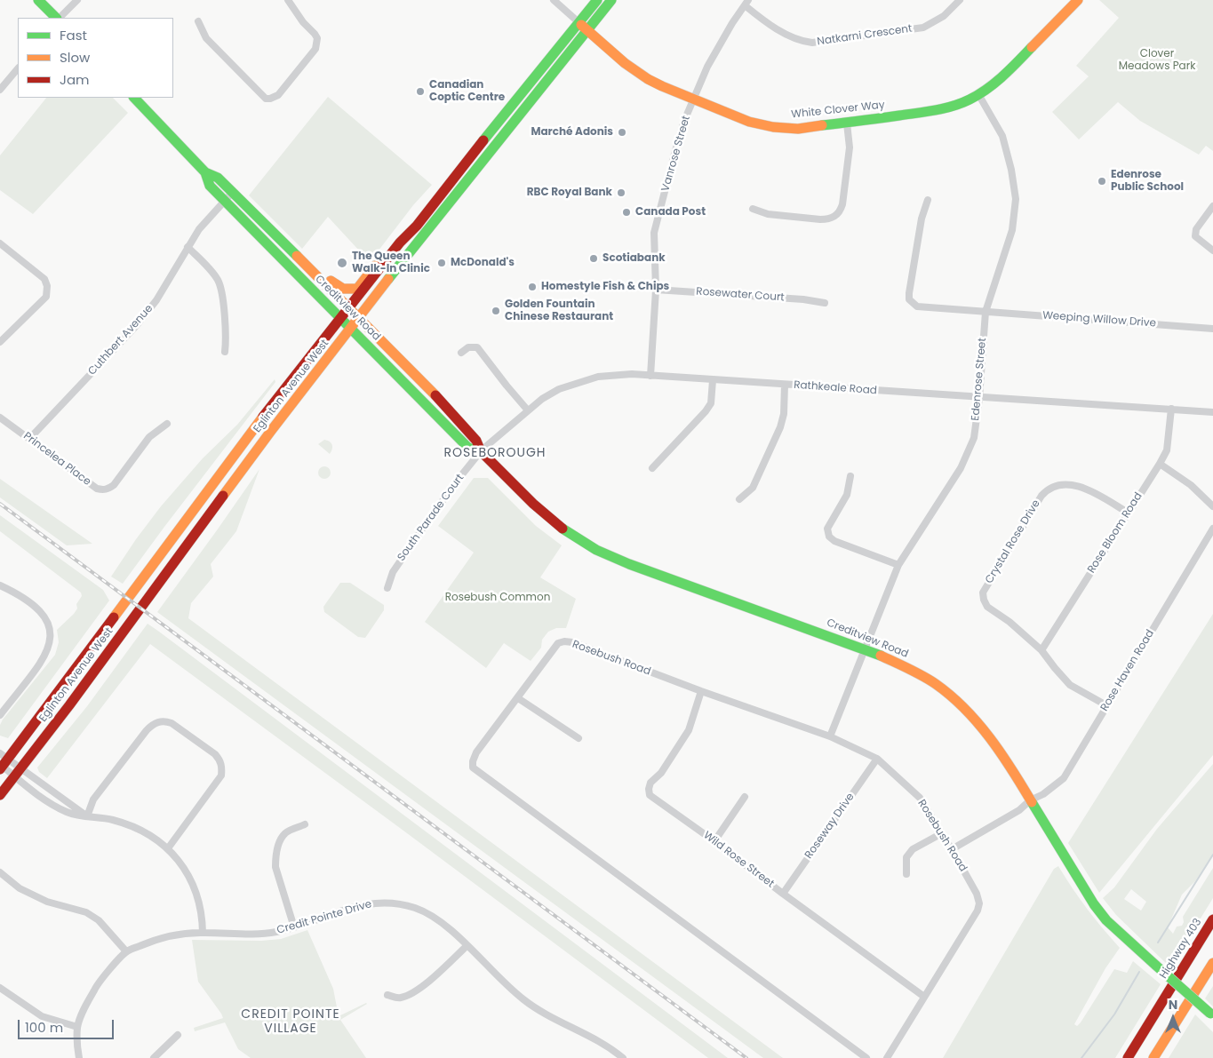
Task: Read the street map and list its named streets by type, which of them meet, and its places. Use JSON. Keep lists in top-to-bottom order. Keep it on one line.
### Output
{"streets":{"main road":["White Clover Way","Creditview Road","Eglinton Avenue West","Highway 403"],"street":["Natkarni Crescent","Vanrose Street","Rosewater Court","Weeping Willow Drive","Cuthbert Avenue","Edenrose Street","Rathkeale Road","Princelea Place","South Parade Court","Rose Bloom Road","Crystal Rose Drive","Rosebush Road","Rose Haven Road","Roseway Drive","Wild Rose Street","Credit Pointe Drive"]},"crossings":[["Natkarni Crescent","Vanrose Street"],["White Clover Way","Vanrose Street"],["White Clover Way","Edenrose Street"],["White Clover Way","Eglinton Avenue West"],["Vanrose Street","Rosewater Court"],["Vanrose Street","Rathkeale Road"],["Creditview Road","Cuthbert Avenue"],["Creditview Road","Edenrose Street"],["Creditview Road","Eglinton Avenue West"],["Creditview Road","Rathkeale Road"],["Creditview Road","South Parade Court"],["Creditview Road","Rose Haven Road"],["Weeping Willow Drive","Edenrose Street"],["Cuthbert Avenue","Princelea Place"],["Edenrose Street","Rathkeale Road"],["Edenrose Street","Rosebush Road"],["Rathkeale Road","South Parade Court"],["Rathkeale Road","Rose Bloom Road"],["Rose Bloom Road","Crystal Rose Drive"],["Crystal Rose Drive","Rose Haven Road"],["Rosebush Road","Rose Haven Road"],["Rosebush Road","Roseway Drive"],["Rosebush Road","Wild Rose Street"],["Roseway Drive","Wild Rose Street"]],"districts":["ROSEBOROUGH","CREDIT POINTE VILLAGE"],"parks":["Clover Meadows Park","Rosebush Common"],"places":["Canadian Coptic Centre","Marché Adonis","Edenrose Public School","RBC Royal Bank","Canada Post","Scotiabank","The Queen Walk-In Clinic","McDonald's","Homestyle Fish & Chips","Golden Fountain Chinese Restaurant"],"legend":["Fast","Slow","Jam"],"scale_bar":"100 m","north":"top"}
